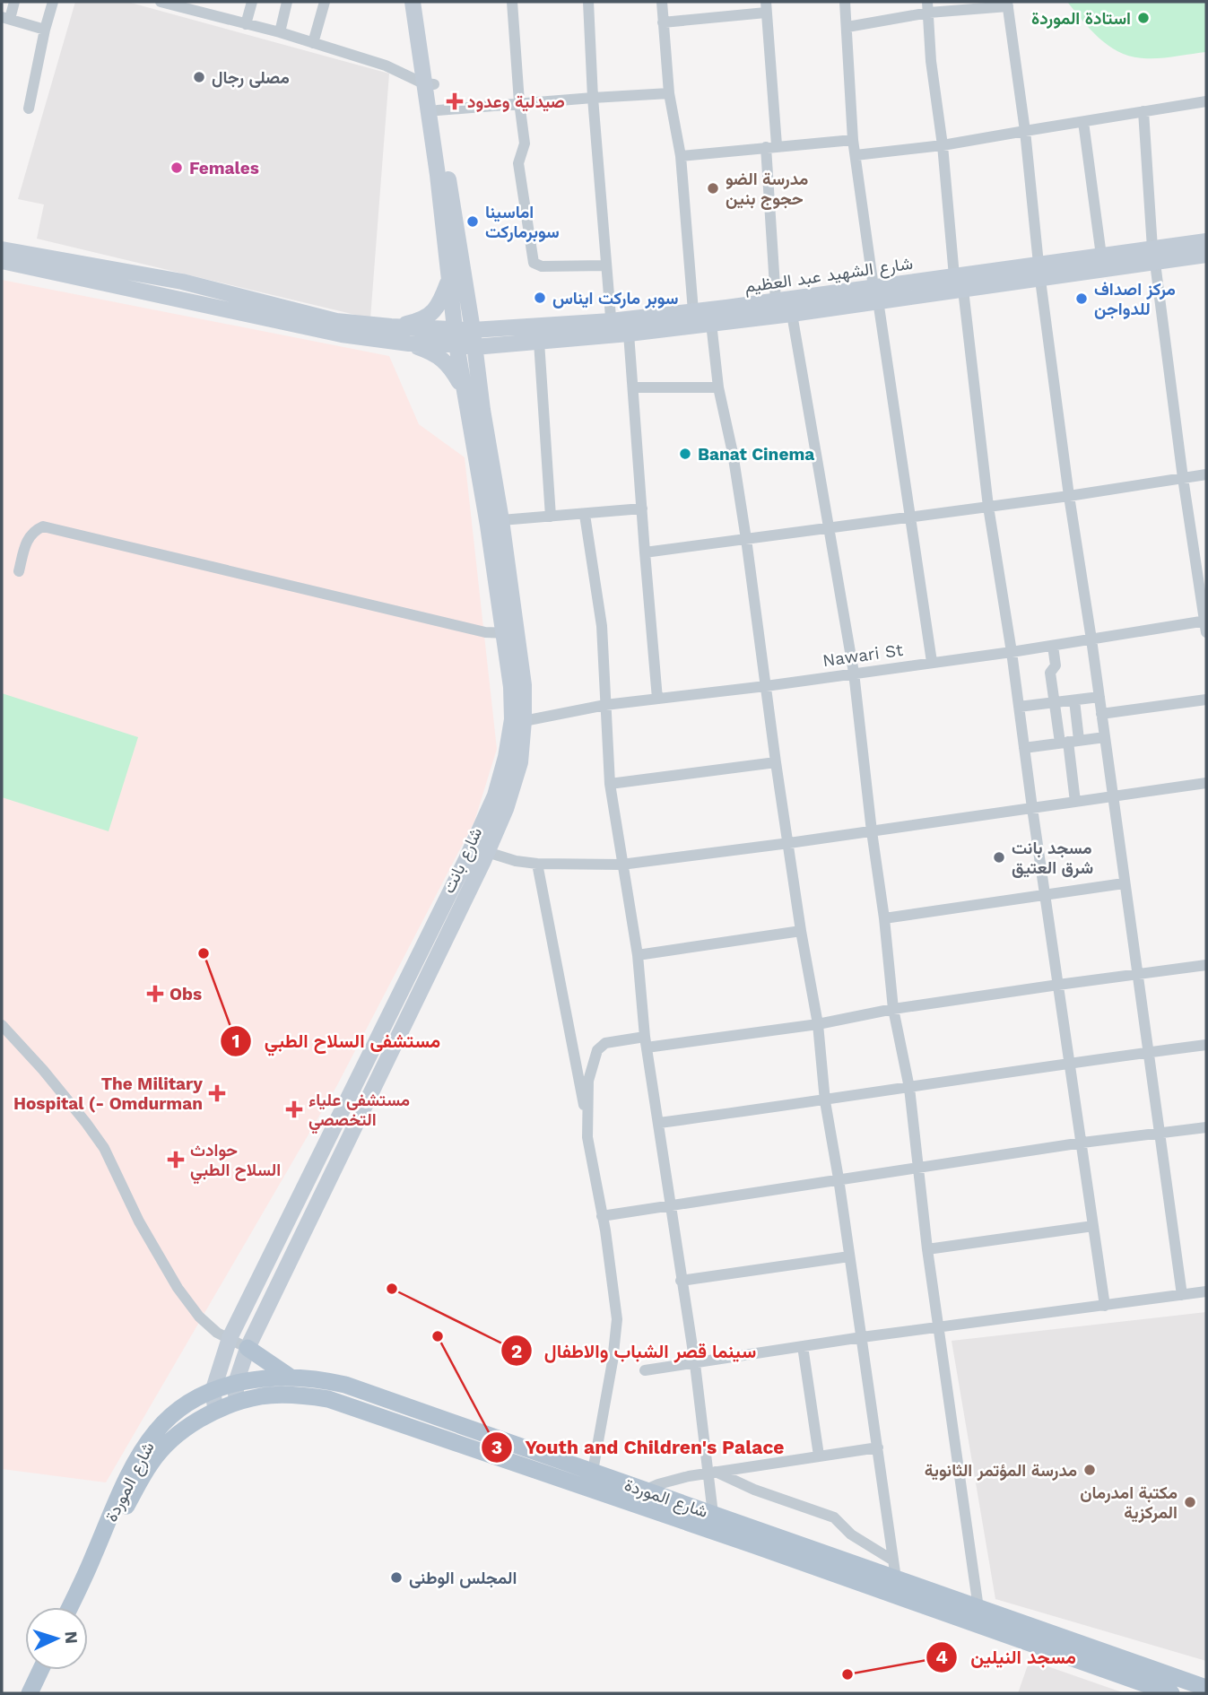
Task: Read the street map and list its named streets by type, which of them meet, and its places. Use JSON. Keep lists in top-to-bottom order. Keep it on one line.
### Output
{"streets":{"main road":["شارع الشهيد عبد العظيم","شارع بانت","شارع الموردة"],"street":["Nawari St"]},"crossings":[["شارع الشهيد عبد العظيم","شارع بانت"],["Nawari St","شارع بانت"],["شارع بانت","شارع الموردة"]],"places":{"other":["استادة الموردة","مصلى رجال","Females","مدرسة الضو حجوج بنين","اماسينا سوبرماركت","سوبر ماركت ايناس","مركز اصداف للدواجن","Banat Cinema","مسجد بانت شرق العتيق","مستشفى السلاح الطبي","سينما قصر الشباب والاطفال","Youth and Children's Palace","مدرسة المؤتمر الثانوية","مكتبة امدرمان المركزية","المجلس الوطنى","مسجد النيلين"],"health":["صيدلية وعدود","Obs","The Military Hospital (- Omdurman","مستشفى علياء التخصصي","حوادث السلاح الطبي"]},"north":"right"}
